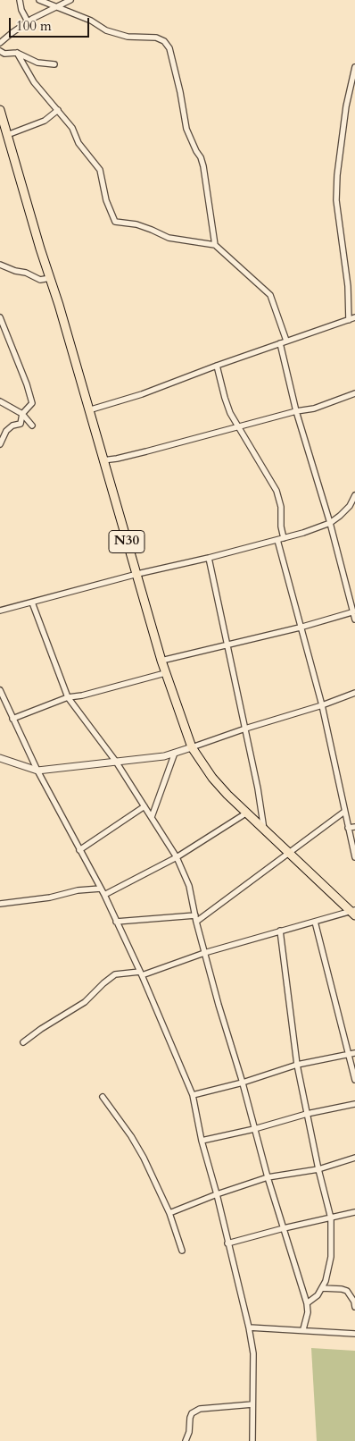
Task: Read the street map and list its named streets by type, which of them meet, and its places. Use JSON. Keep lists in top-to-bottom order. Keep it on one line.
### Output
{"streets":{"main road":["N30"]},"scale_bar":"100 m"}
